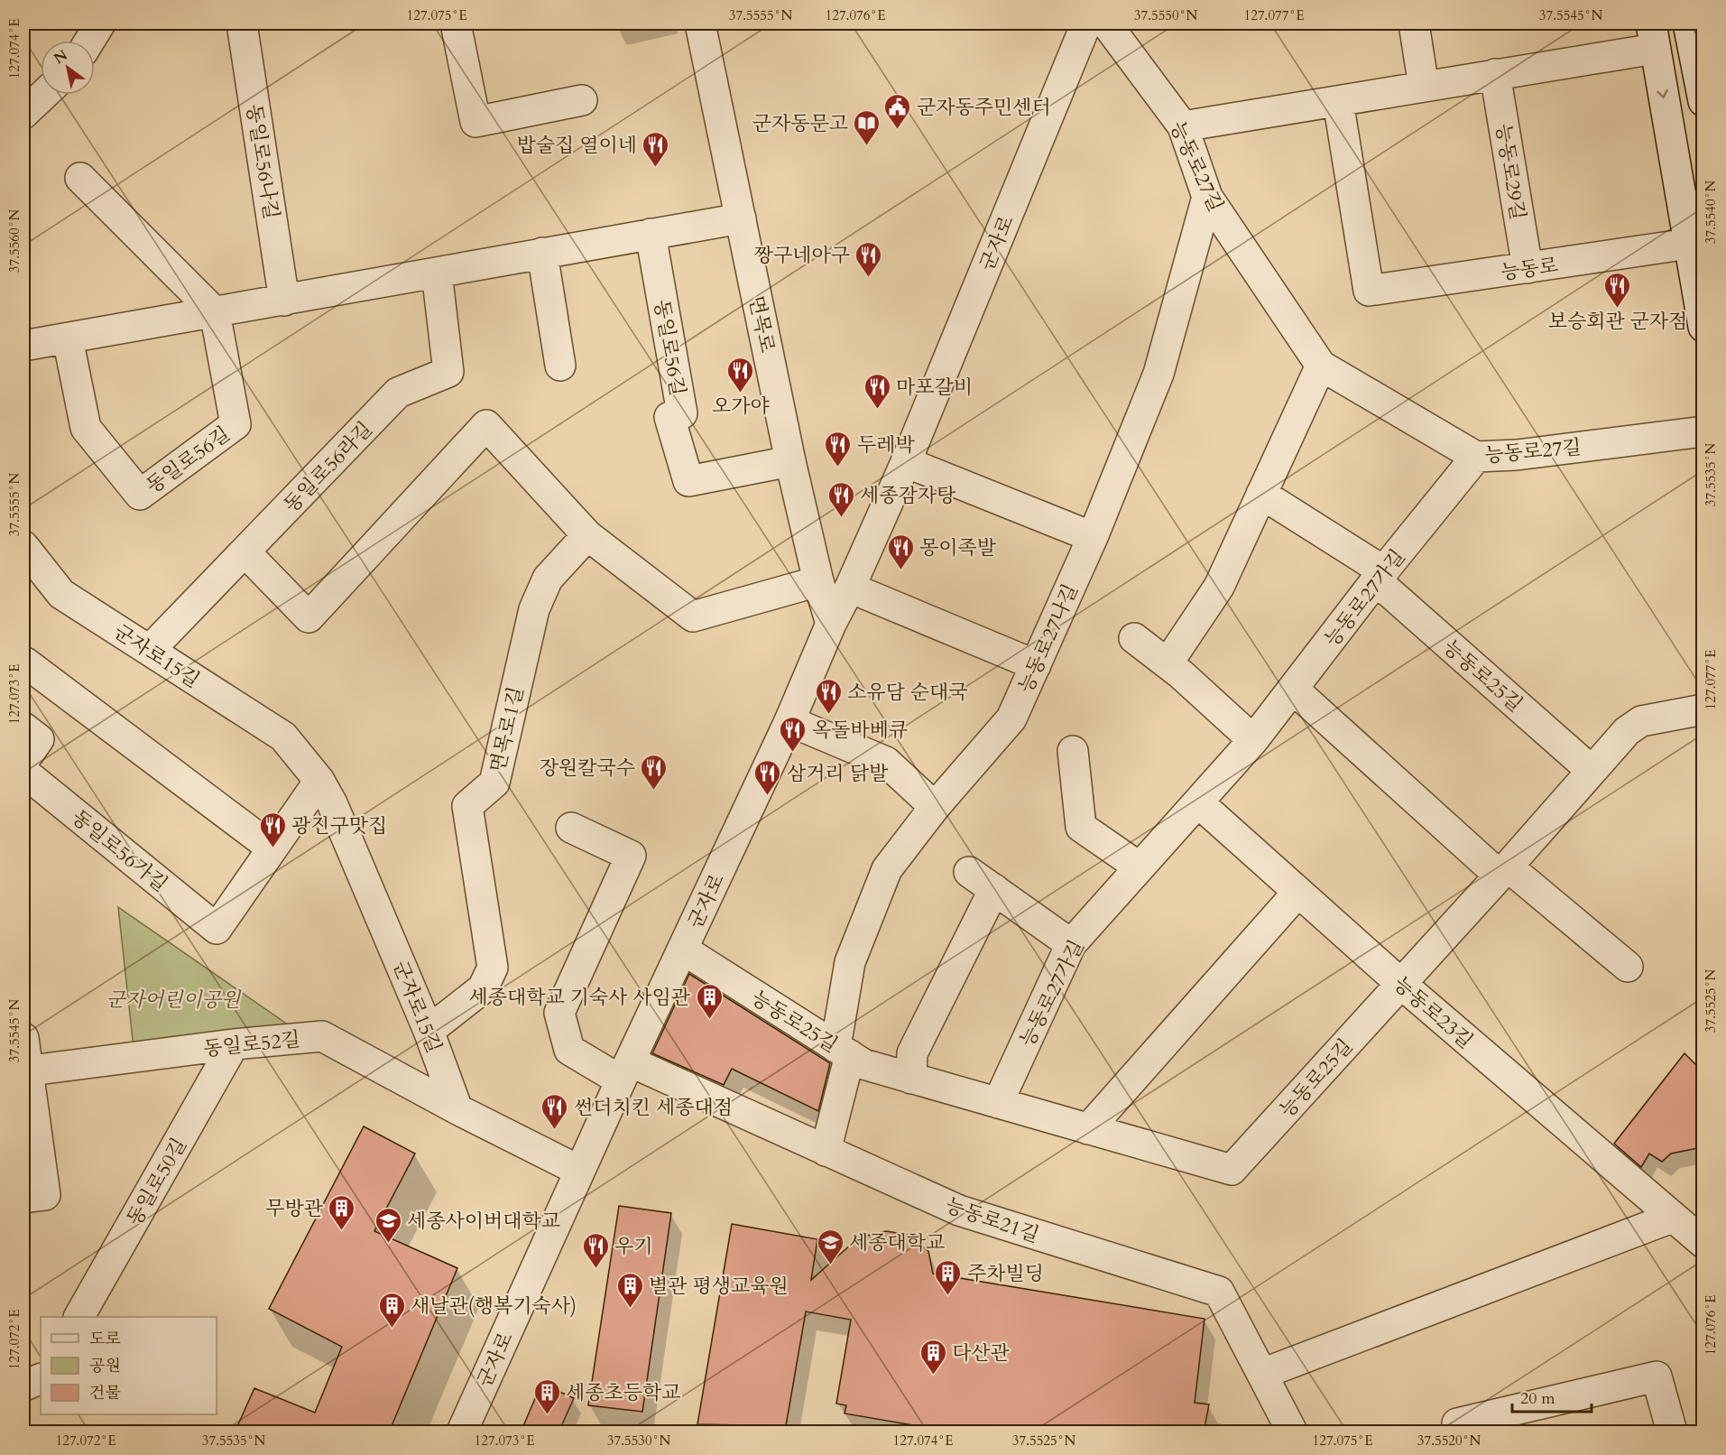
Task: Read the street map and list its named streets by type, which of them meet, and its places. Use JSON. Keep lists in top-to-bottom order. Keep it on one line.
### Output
{"streets":{"street":["동일로56나길","능동로27길","능동로29길","군자로","능동로","면목로","동일로56길","동일로56라길","능동로27가길","능동로27나길","군자로15길","능동로25길","면목로1길","동일로56가길","능동로23길","동일로52길","동일로50길","능동로21길"]},"crossings":[["능동로27길","능동로27가길"],["능동로27길","능동로27나길"],["능동로29길","능동로"],["군자로","면목로"],["군자로","능동로25길"],["군자로","능동로21길"],["면목로","동일로56길"],["동일로56라길","군자로15길"],["능동로27가길","능동로25길"],["능동로27가길","능동로23길"],["능동로27나길","능동로25길"],["능동로27나길","능동로21길"],["군자로15길","면목로1길"],["군자로15길","동일로52길"],["능동로25길","능동로23길"],["동일로52길","동일로50길"]],"parks":["군자어린이공원"],"places":{"public building":["군자동주민센터"],"library":["군자동문고"],"restaurant":["밥술집 열이네","짱구네아구","보승회관 군자점","오가야","마포갈비","두레박","세종감자탕","몽이족발","소유담 순대국","옥돌바베큐","장원칼국수","삼거리 닭발","광진구맛집","썬더치킨 세종대점","우기"],"building":["세종대학교 기숙사 사임관","무방관","주차빌딩","별관 평생교육원","새날관(행복기숙사)","다산관","세종초등학교"],"school or university":["세종사이버대학교","세종대학교"]},"legend":["도로","공원","건물"],"scale_bar":"20 m","north":"top left","coordinates":["127.075°E","37.5555°N","127.076°E","37.5550°N","127.077°E","37.5545°N","127.074°E","37.5540°N","37.5560°N","37.5535°N","127.073°E","37.5525°N","127.072°E","37.5530°N","37.5520°N"]}
